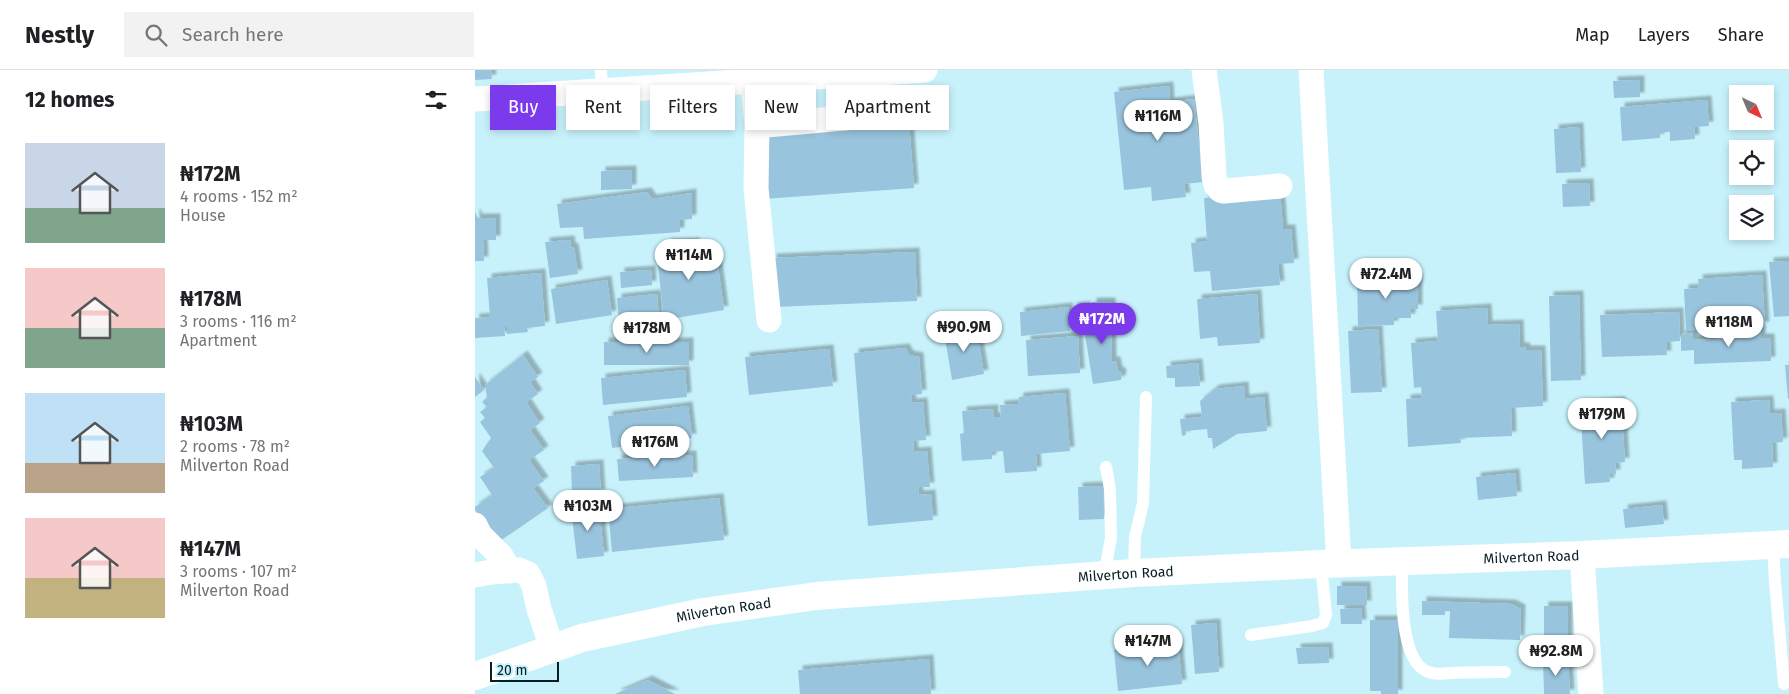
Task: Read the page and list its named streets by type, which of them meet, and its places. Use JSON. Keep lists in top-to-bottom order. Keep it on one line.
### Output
{"streets":{"street":["Milverton Road"]},"scale_bar":"20 m","north":"bottom right","page":{"header":"Nestly","search":"Search here","nav":["Map","Layers","Share"],"heading":"12 homes","chip":["Buy","Rent","Filters","New","Apartment"],"price":["₦116M","₦114M","₦72.4M","₦172M","₦118M","₦90.9M","₦178M","₦179M","₦176M","₦103M","₦147M","₦92.8M"],"list":[{"name":"₦172M","note":"4 rooms · 152 m² · House"},{"name":"₦178M","note":"3 rooms · 116 m² · Apartment"},{"name":"₦103M","note":"2 rooms · 78 m² · Milverton Road"},{"name":"₦147M","note":"3 rooms · 107 m² · Milverton Road"}],"scale":"20 m"}}
